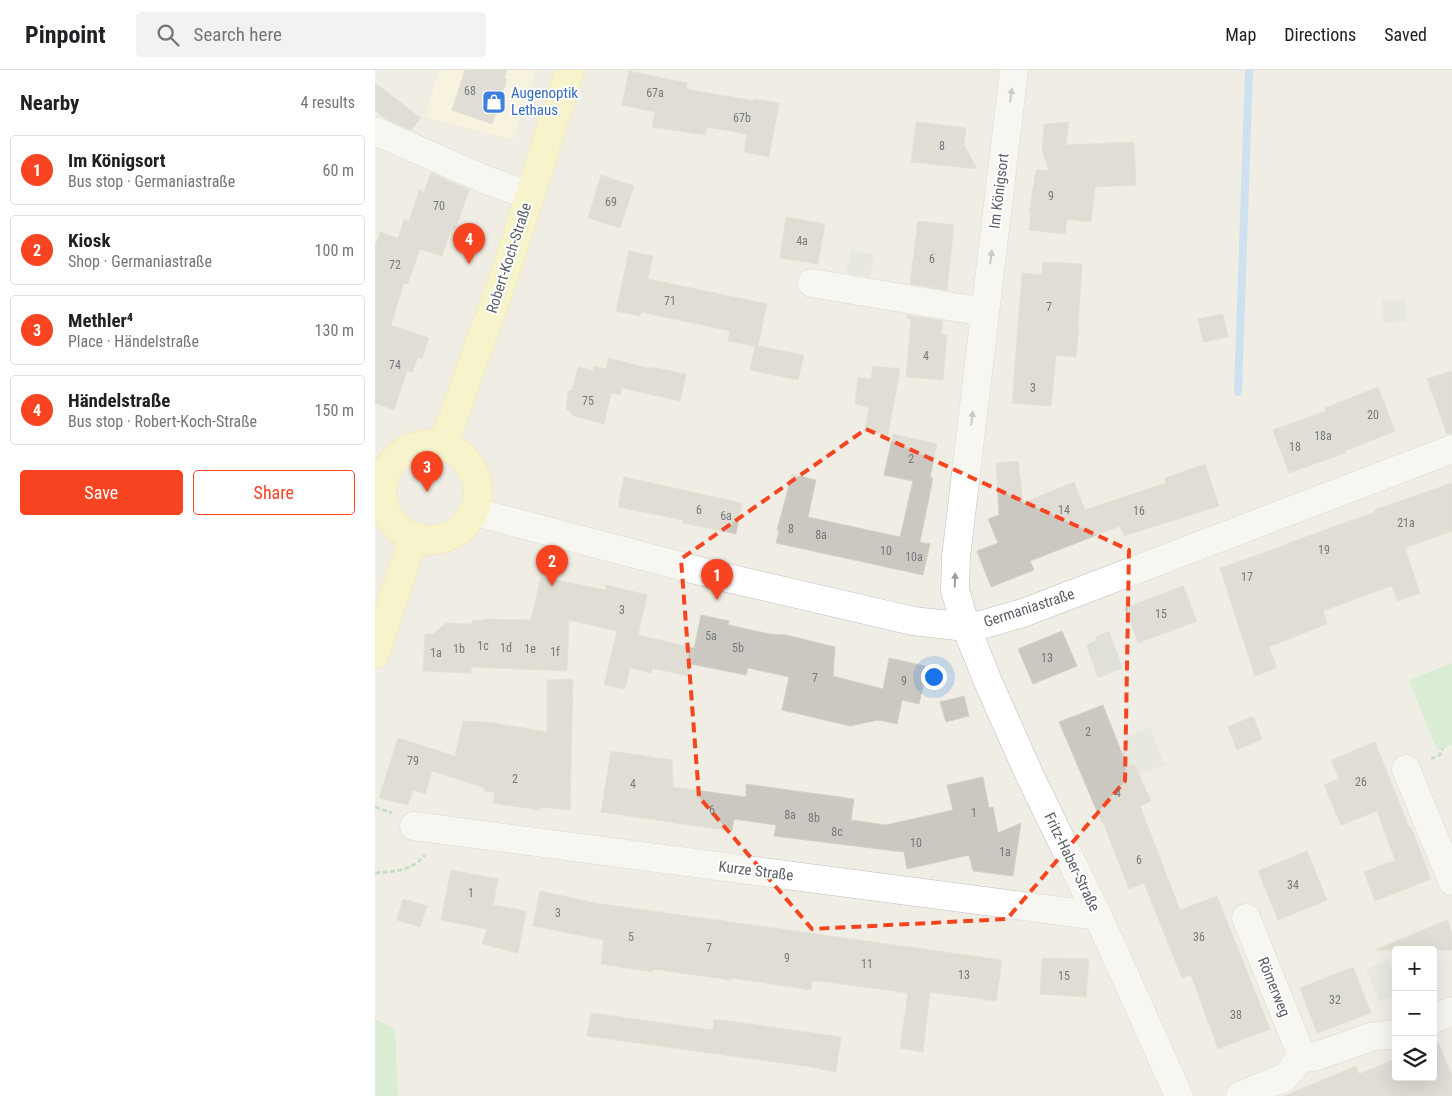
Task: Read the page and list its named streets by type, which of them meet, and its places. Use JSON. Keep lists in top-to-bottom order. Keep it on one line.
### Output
{"streets":{"main road":["Robert-Koch-Straße"],"street":["Im Königsort","Germaniastraße","Fritz-Haber-Straße","Kurze Straße","Römerweg"]},"crossings":[["Im Königsort","Germaniastraße"],["Im Königsort","Fritz-Haber-Straße"],["Robert-Koch-Straße","Germaniastraße"],["Germaniastraße","Fritz-Haber-Straße"],["Fritz-Haber-Straße","Kurze Straße"]],"one_way":["Im Königsort"],"places":{"shop":["Augenoptik Lethaus"]},"house_numbers":["68","67a","67b","8","9","69","70","4a","6","72","71","7","4","74","3","75","20","18a","18","2","6","14","16","6a","21a","8","8a","19","10","10a","17","3","15","5a","1c","1d","5b","1b","1e","1f","1a","13","7","9","2","79","2","26","4","4","6","1","8a","8b","8c","10","1a","6","34","1","3","5","36","7","9","11","13","15","32","38"],"page":{"header":"Pinpoint","search":"Search here","nav":["Map","Directions","Saved"],"heading":["Nearby","4 results"],"list":[{"mark":"1","name":"Im Königsort","note":"Bus stop · Germaniastraße","value":"60 m"},{"mark":"2","name":"Kiosk","note":"Shop · Germaniastraße","value":"100 m"},{"mark":"3","name":"Methler⁴","note":"Place · Händelstraße","value":"130 m"},{"mark":"4","name":"Händelstraße","note":"Bus stop · Robert-Koch-Straße","value":"150 m"}],"pins":["4","3","2","1"],"buttons":["Save","Share"],"map_buttons":["+","−"]}}
